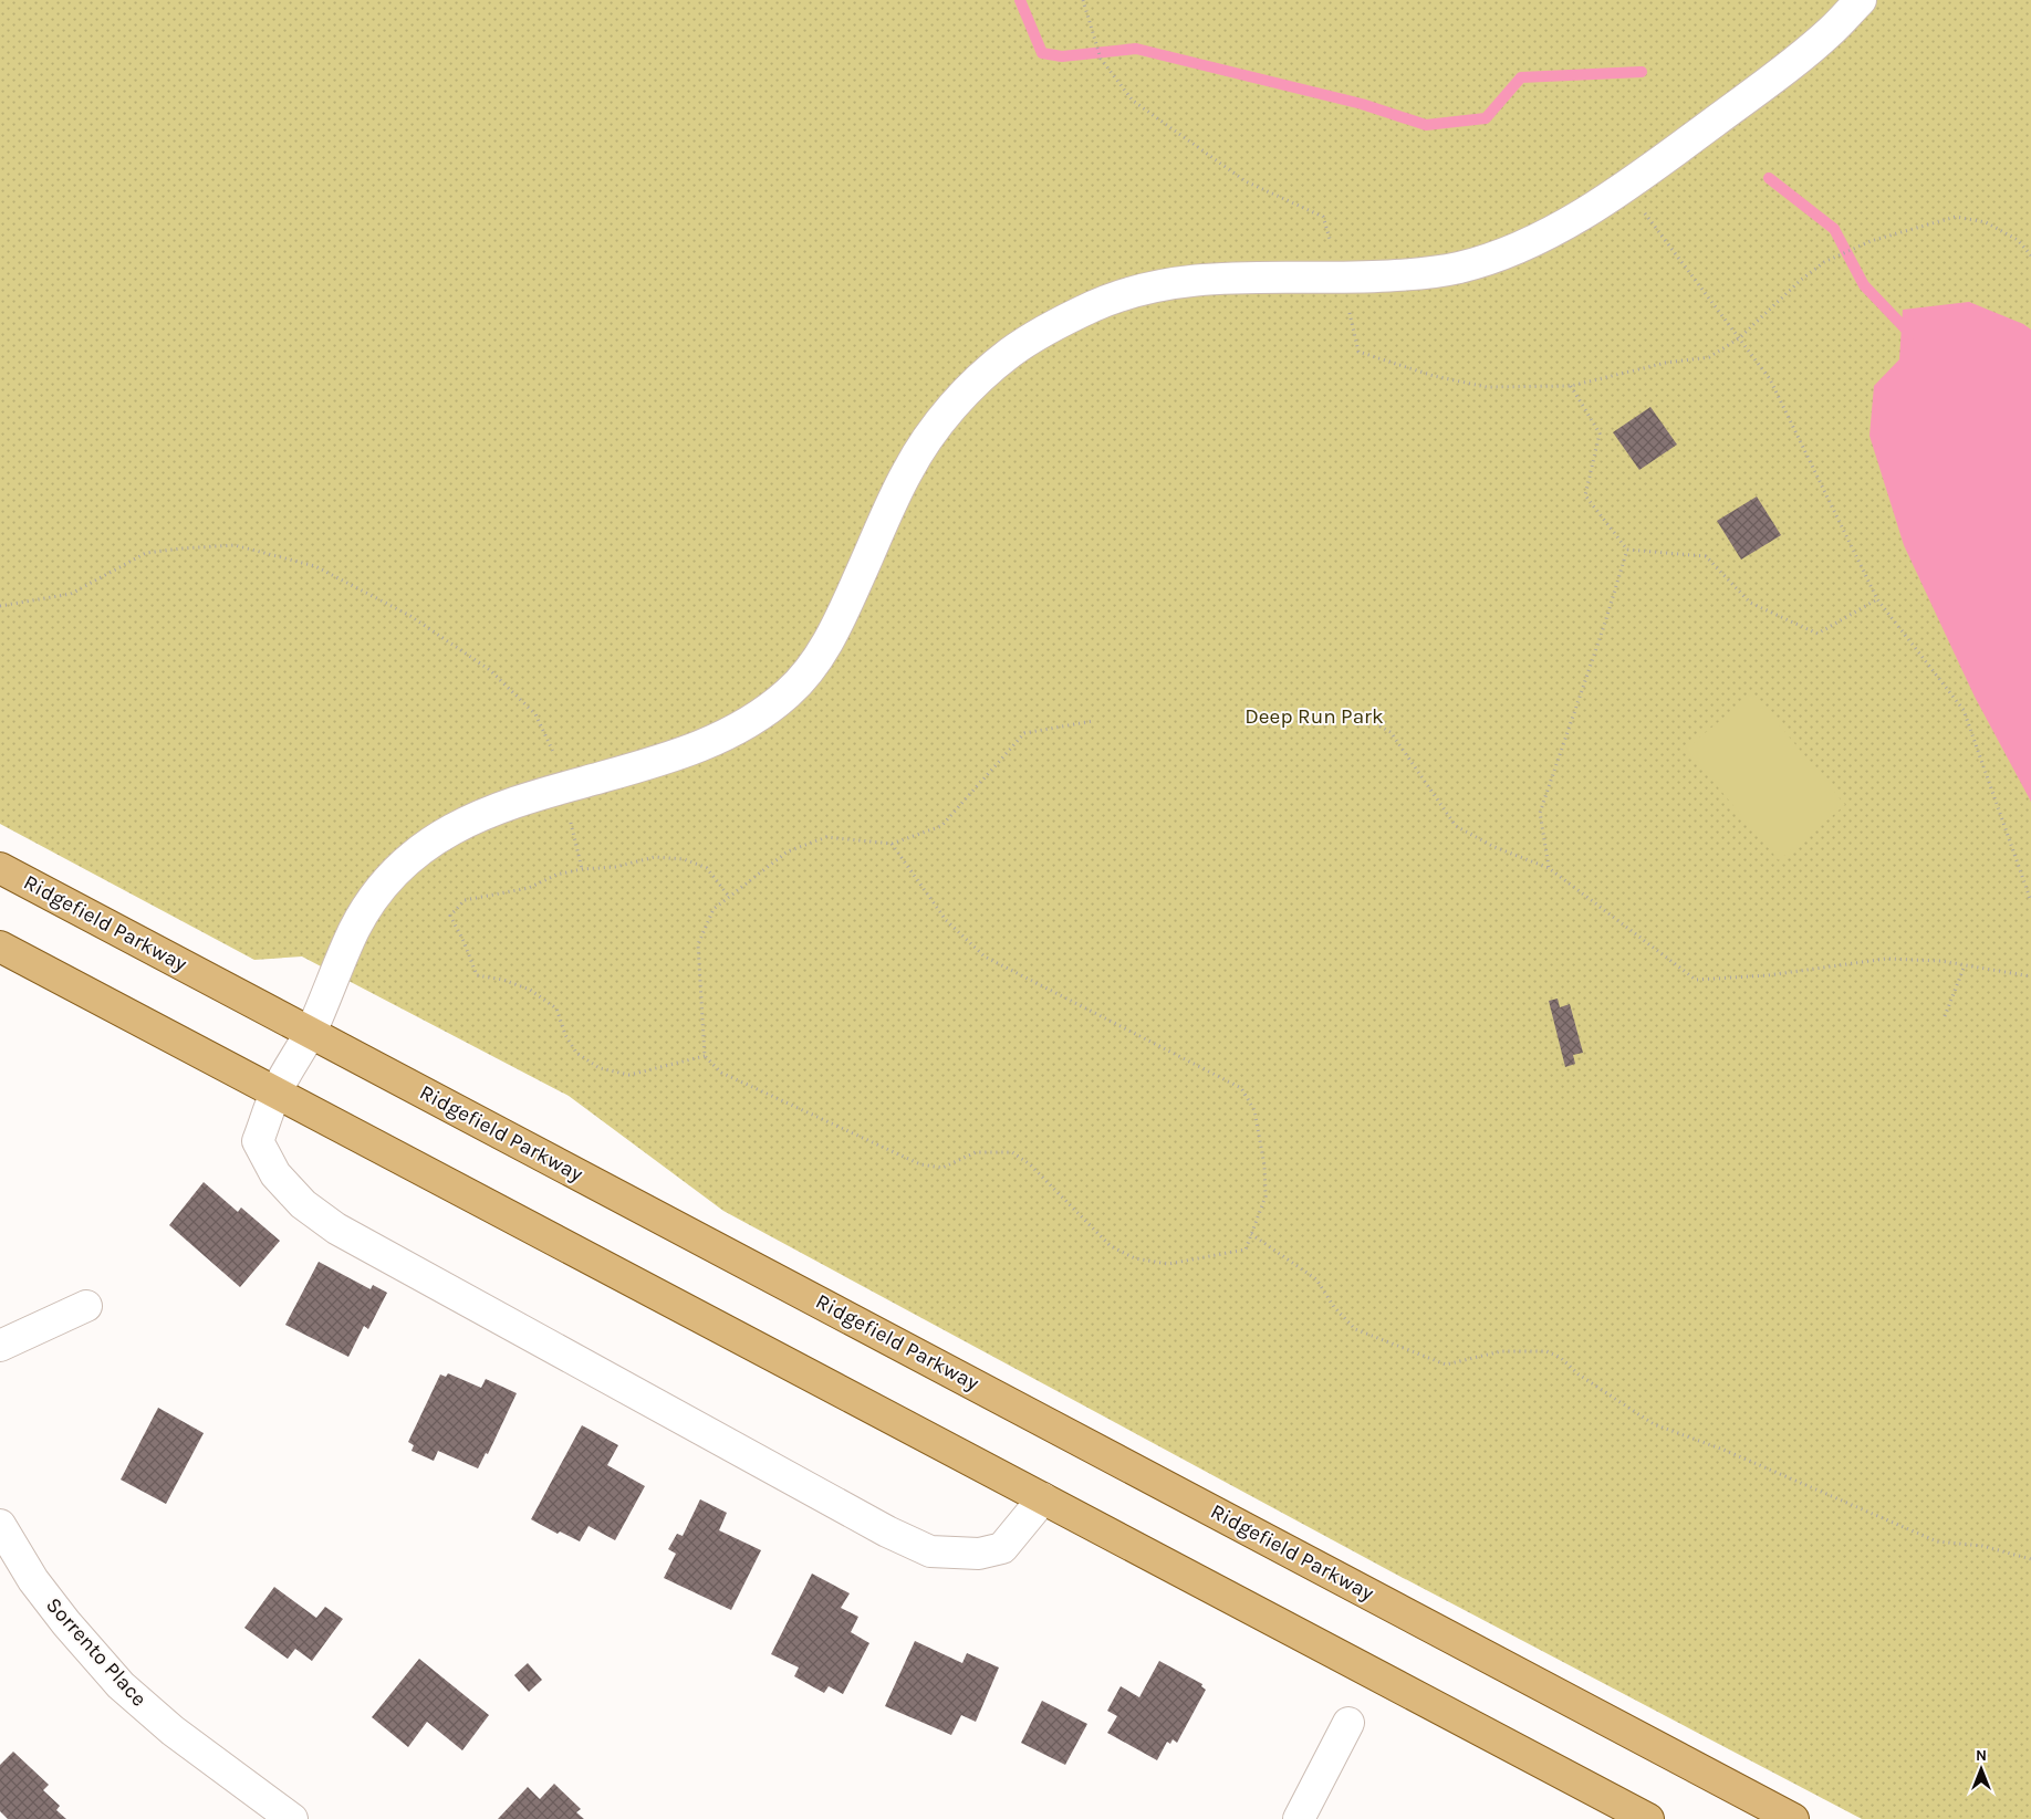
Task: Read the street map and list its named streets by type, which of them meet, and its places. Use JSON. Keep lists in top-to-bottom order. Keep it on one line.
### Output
{"streets":{"main road":["Ridgefield Parkway"],"street":["Sorrento Place"]},"parks":["Deep Run Park"],"north":"top"}
